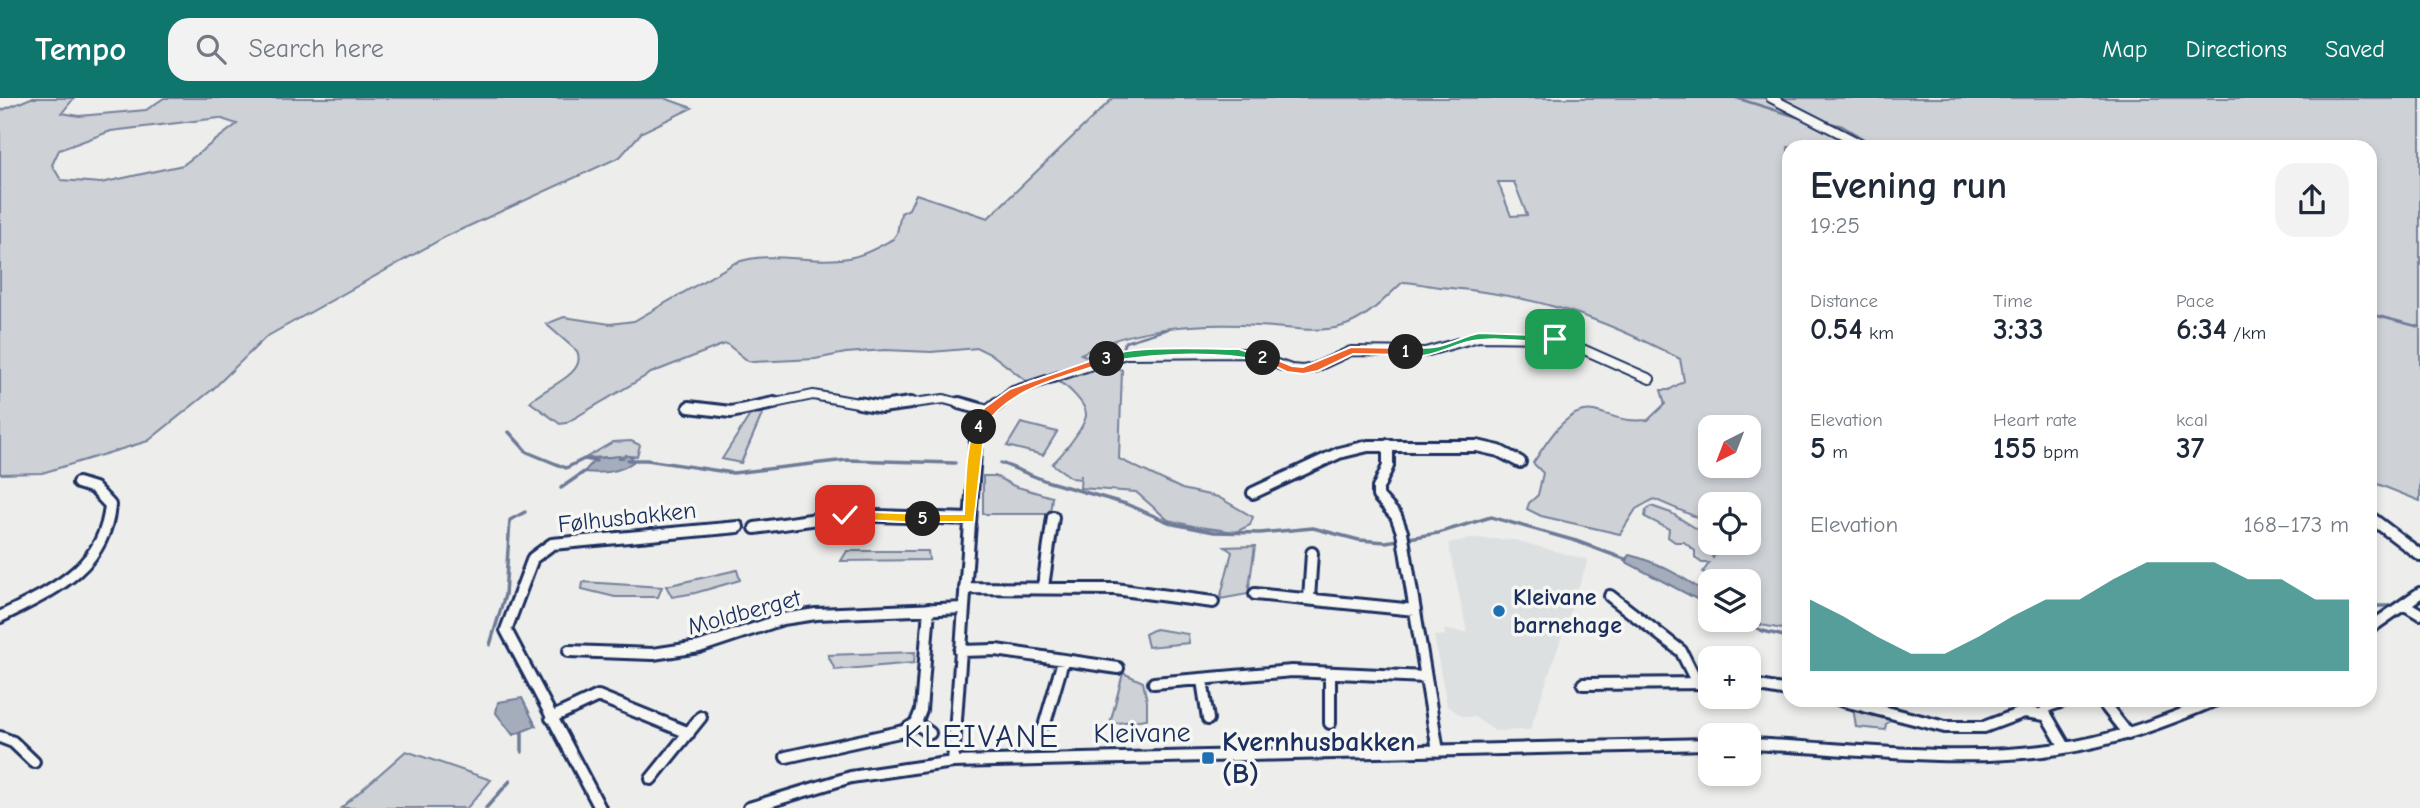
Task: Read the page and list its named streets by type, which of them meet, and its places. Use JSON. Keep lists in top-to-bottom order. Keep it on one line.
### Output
{"streets":{"street":["Følhusbakken","Moldberget","Kleivane"]},"districts":["KLEIVANE"],"places":{"other":["Kleivane barnehage"],"transit":["Kvernhusbakken (B)"]},"north":"bottom left","page":{"header":"Tempo","search":"Search here","nav":["Map","Directions","Saved"],"heading":["Evening run","19:25"],"stats":[["Distance","0.54 km"],["Time","3:33"],["Pace","6:34 /km"],["Elevation","5 m"],["Heart rate","155 bpm"],["kcal","37"]],"pins":["1","2","3","4","5"],"map_buttons":["+","−"],"chart":["Elevation","168–173 m"]}}
